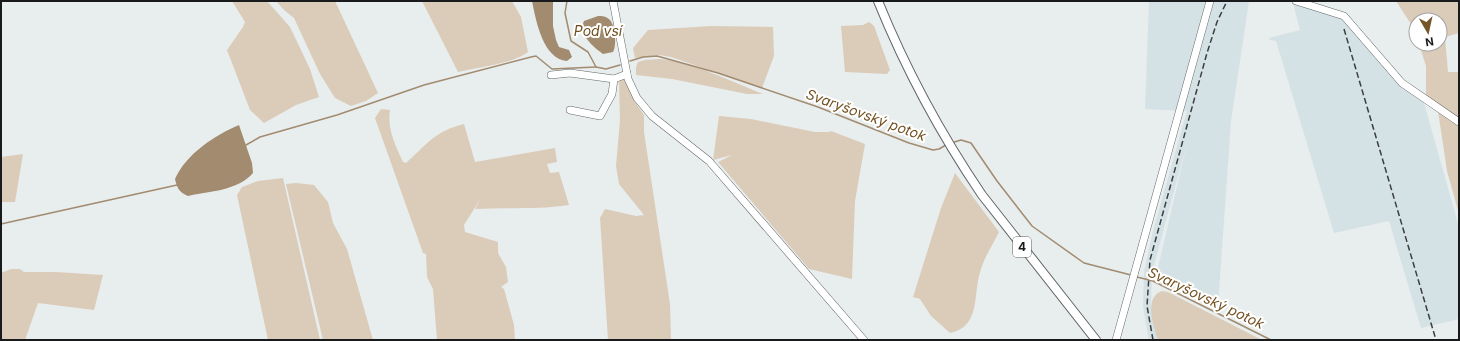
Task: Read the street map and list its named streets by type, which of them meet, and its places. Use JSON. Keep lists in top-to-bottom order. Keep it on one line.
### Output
{"streets":{"main road":["4"]},"water":["Pod vsí","Svaryšovský potok"],"north":"bottom"}
